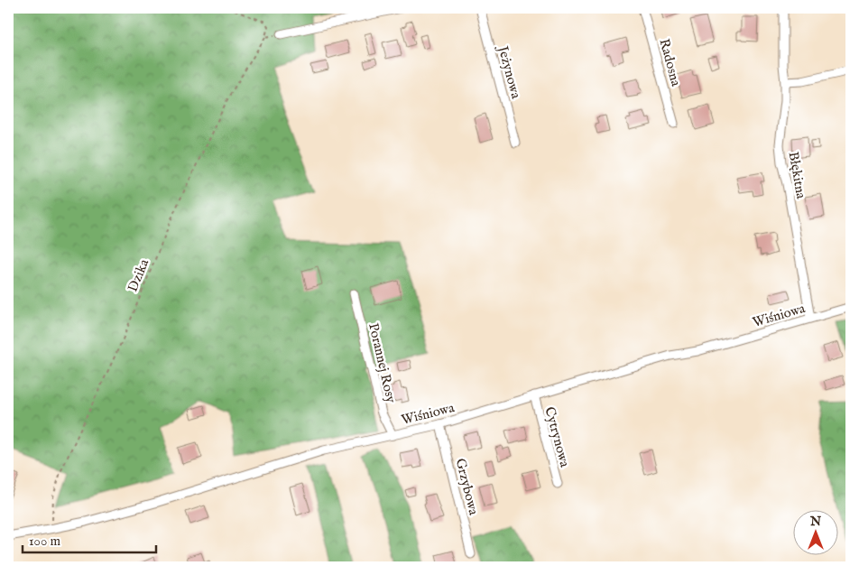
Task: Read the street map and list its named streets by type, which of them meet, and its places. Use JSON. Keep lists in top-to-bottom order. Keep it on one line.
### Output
{"streets":{"street":["Radosna","Jeżynowa","Błękitna","Wiśniowa","Porannej Rosy","Cytrynowa","Grzybowa"],"path":["Dzika"]},"crossings":[["Błękitna","Wiśniowa"],["Dzika","Wiśniowa"],["Wiśniowa","Porannej Rosy"],["Wiśniowa","Cytrynowa"],["Wiśniowa","Grzybowa"]],"scale_bar":"100 m","north":"top"}
